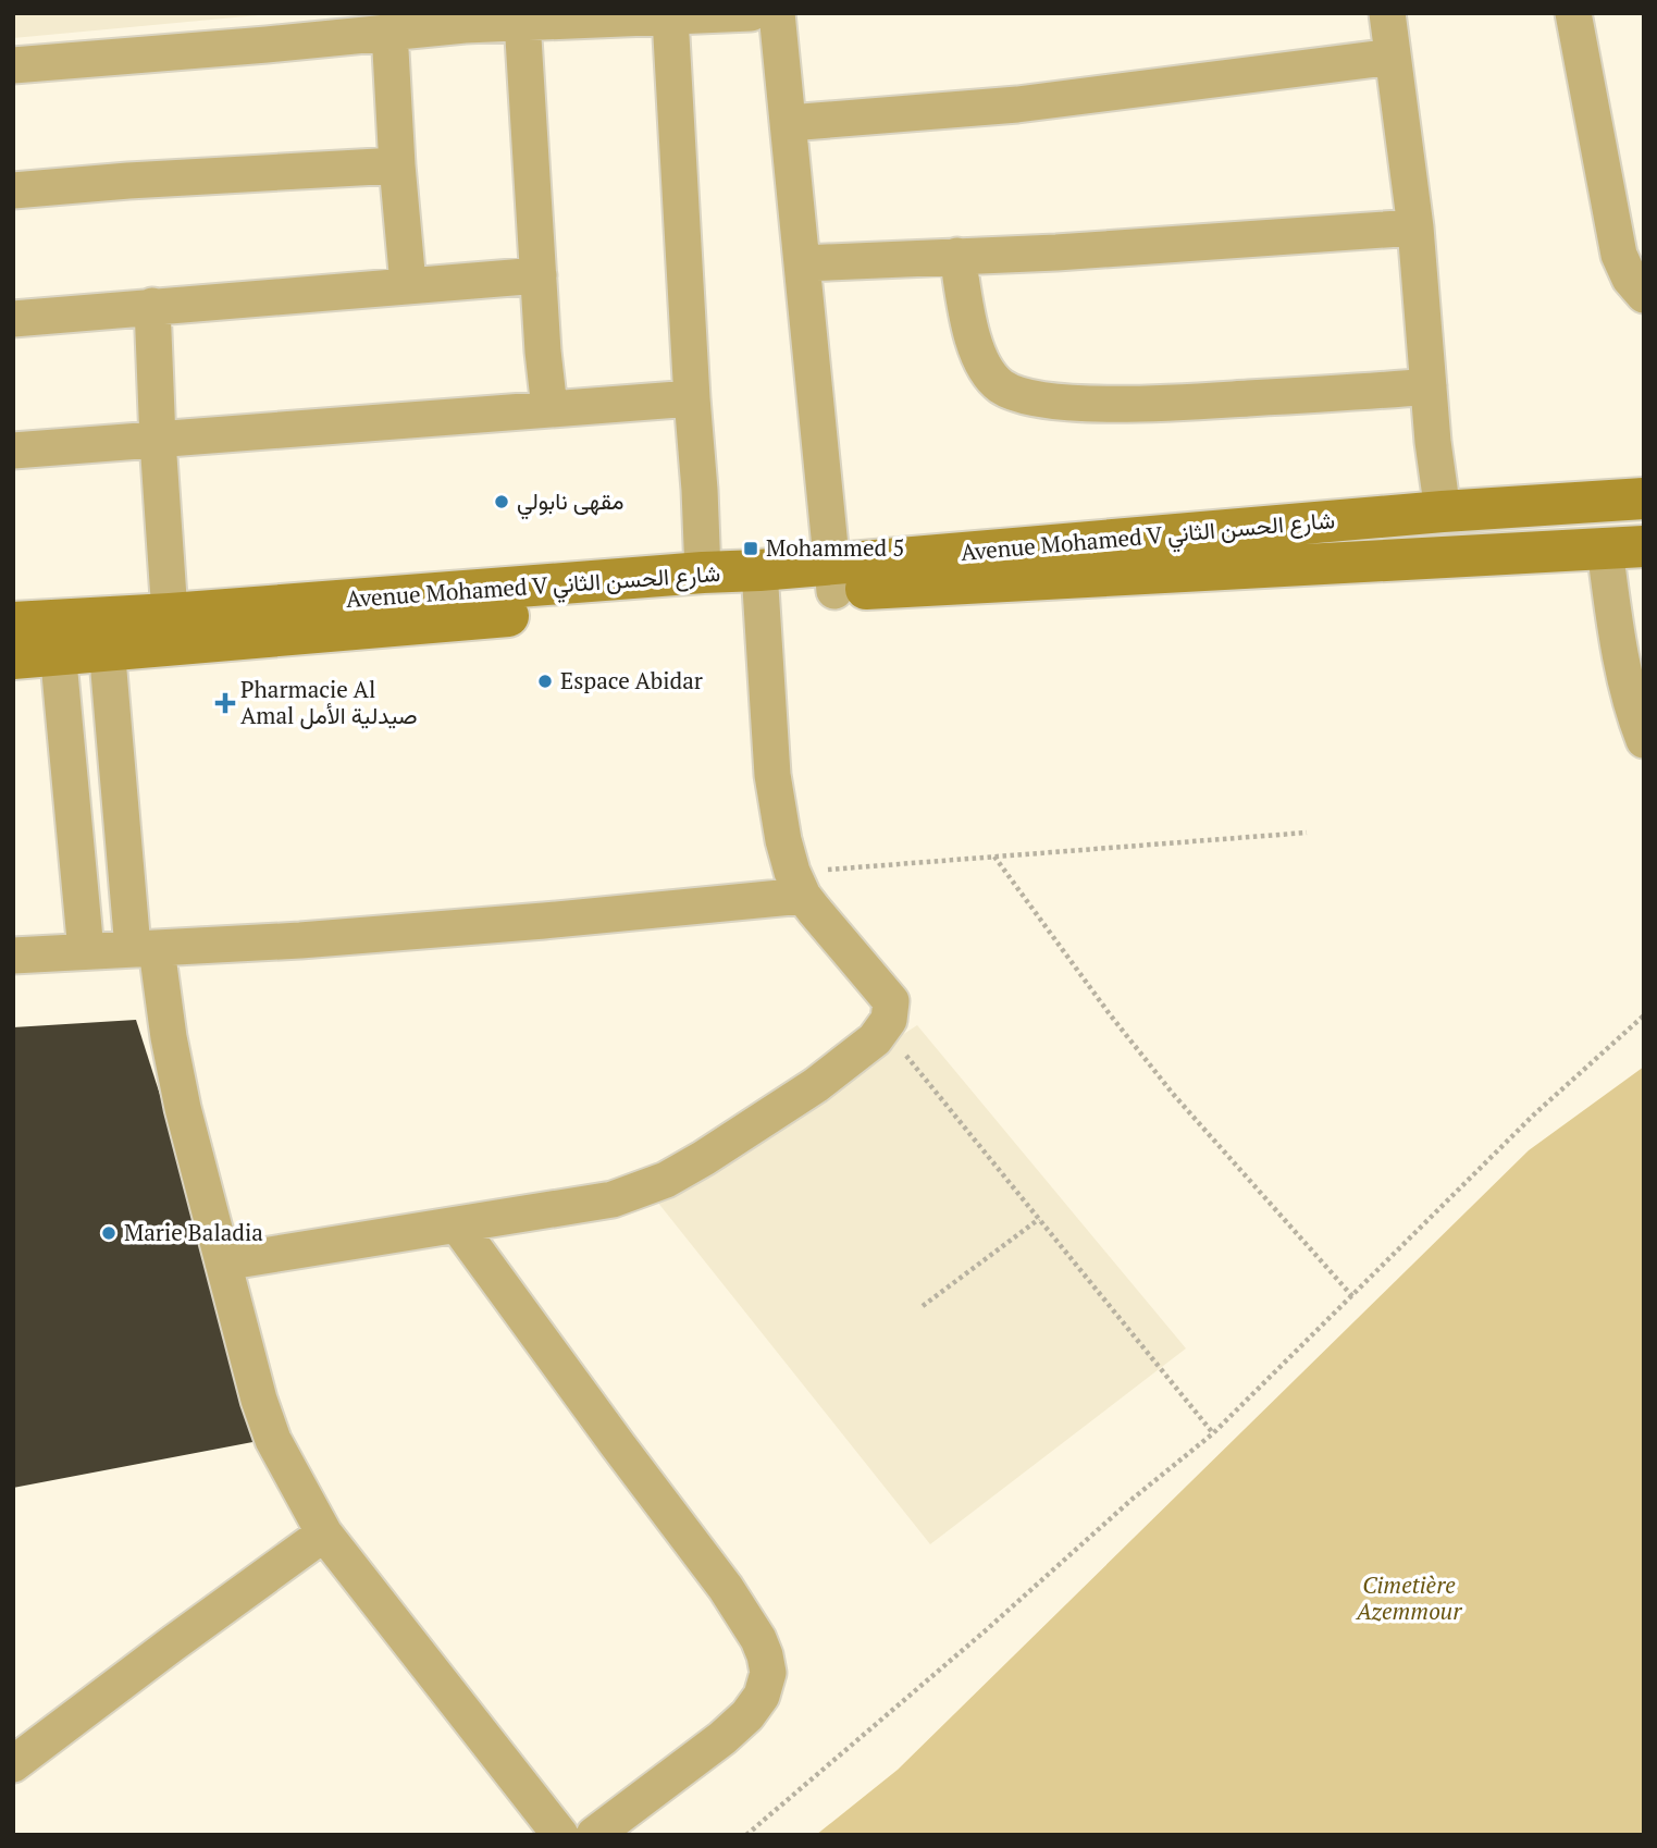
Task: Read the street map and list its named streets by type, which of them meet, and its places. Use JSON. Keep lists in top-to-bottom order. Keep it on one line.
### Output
{"streets":{"main road":["Avenue Mohamed V شارع الحسن الثاني"]},"parks":["Cimetière Azemmour"],"places":{"other":["مقهى نابولي","Espace Abidar","Marie Baladia"],"transit":["Mohammed 5"],"health":["Pharmacie Al Amal صيدلية الأمل"]}}
